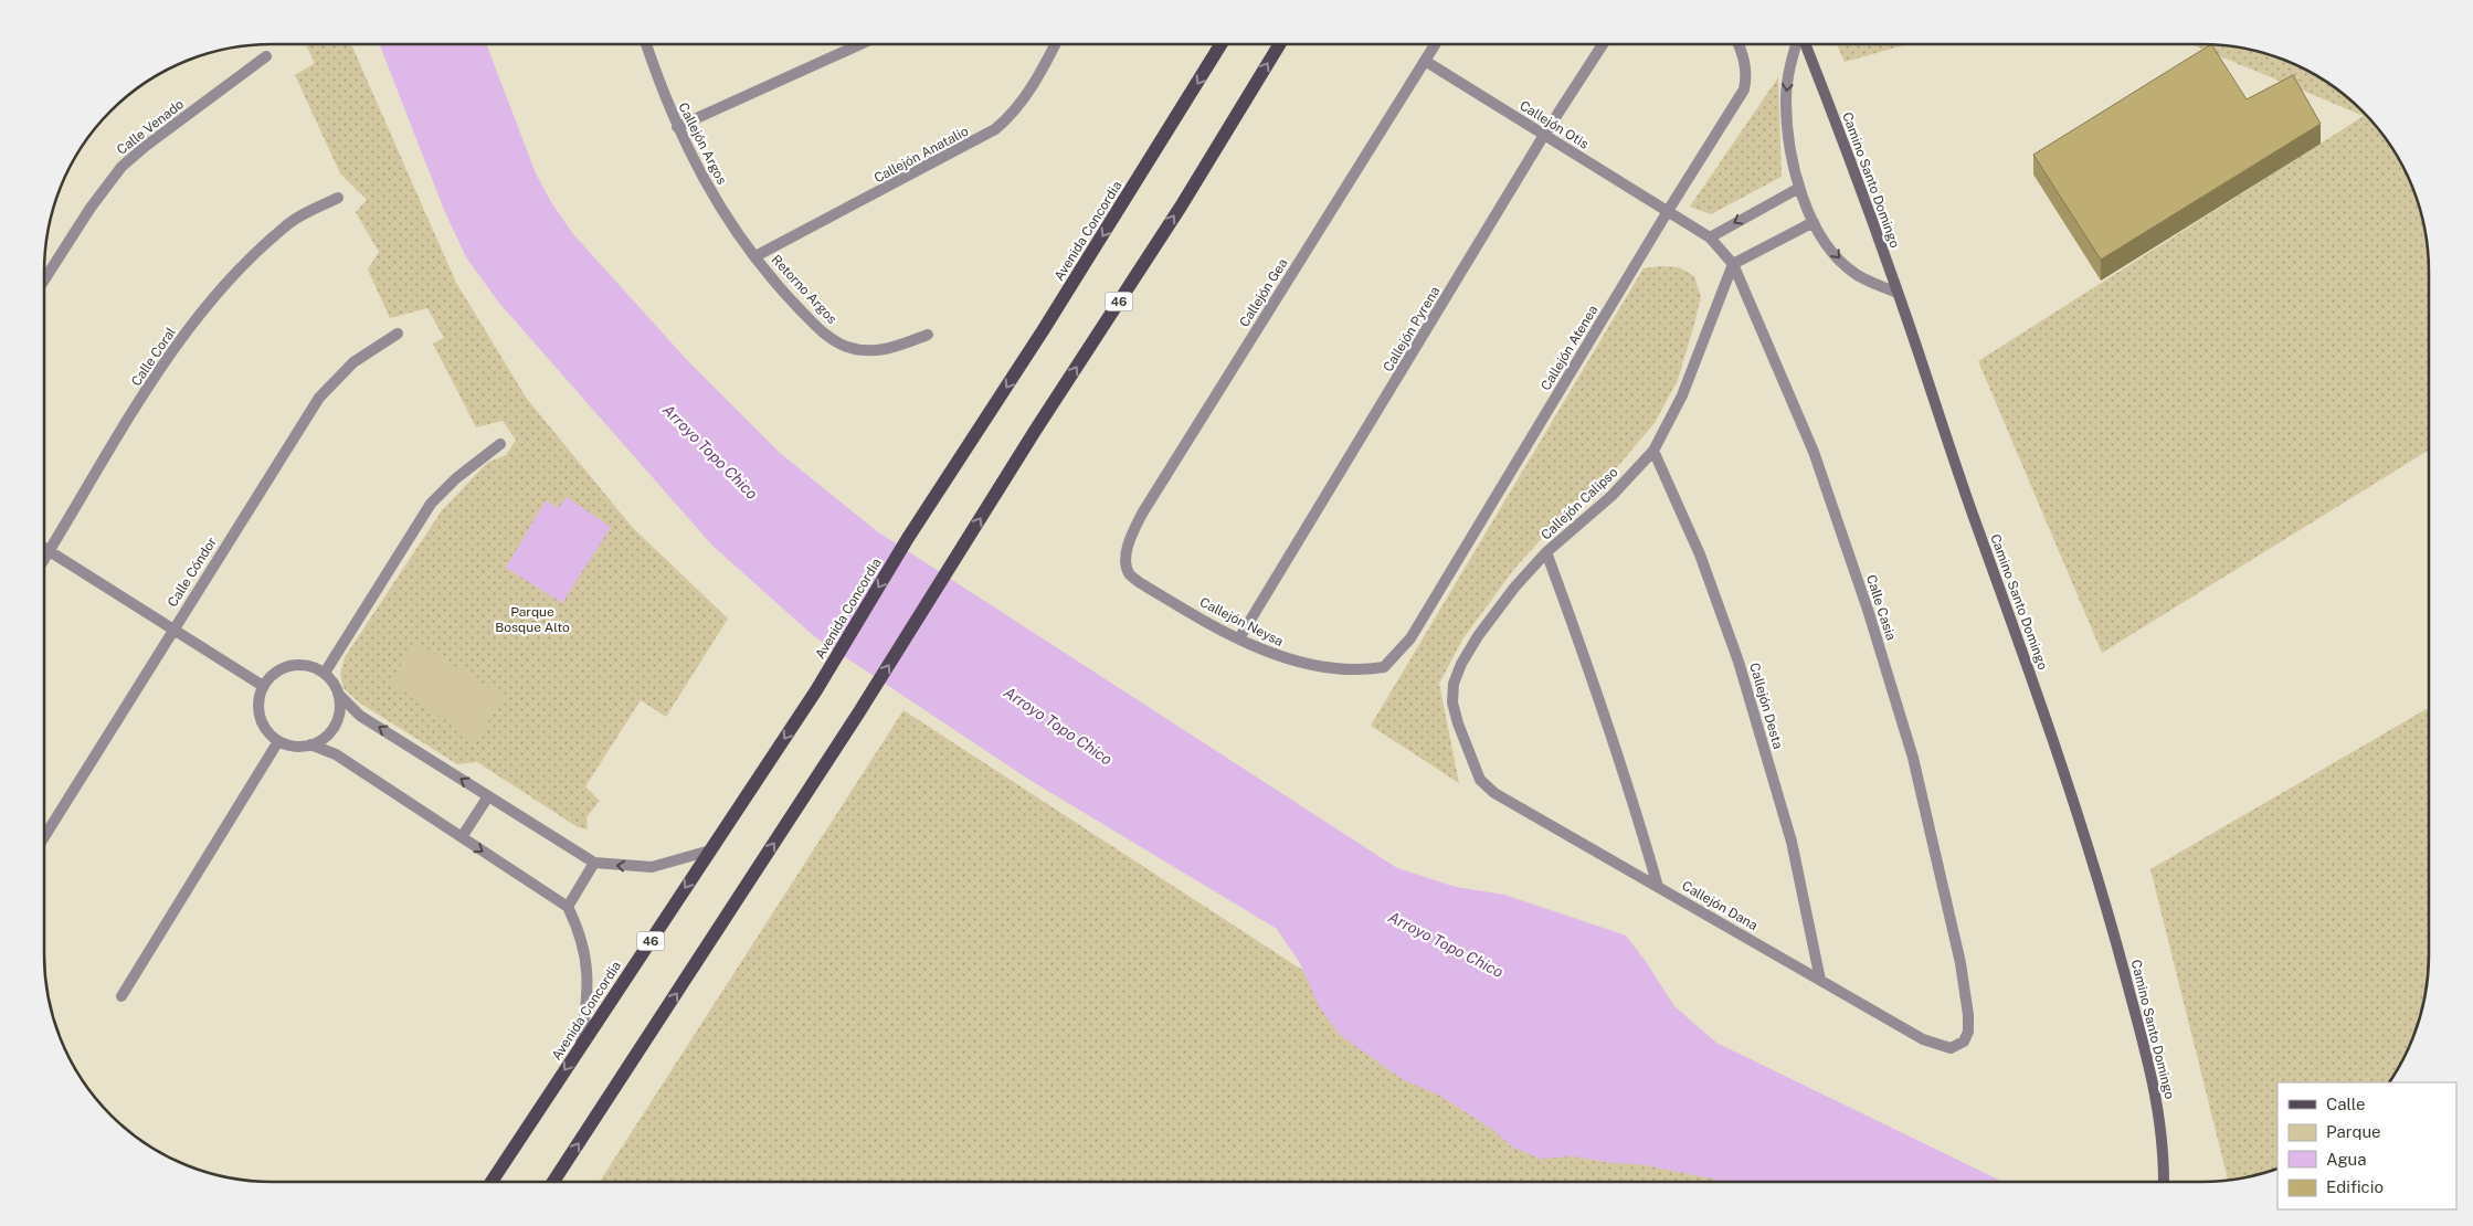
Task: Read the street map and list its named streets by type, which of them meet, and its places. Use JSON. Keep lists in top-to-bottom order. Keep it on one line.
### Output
{"streets":{"main road":["Avenida Concordia","46"],"street":["Callejón Otis","Calle Venado","Callejón Argos","Callejón Anatalio","Camino Santo Domingo","Retorno Argos","Callejón Gea","Callejón Pyrena","Callejón Atenea","Calle Coral","Callejón Calipso","Calle Cóndor","Calle Casia","Callejón Neysa","Callejón Desta","Callejón Dana"]},"crossings":[["Callejón Otis","Callejón Gea"],["Callejón Otis","Callejón Pyrena"],["Callejón Otis","Callejón Atenea"],["Callejón Otis","Calle Casia"],["Callejón Argos","Callejón Anatalio"],["Callejón Argos","Retorno Argos"],["Callejón Anatalio","Retorno Argos"],["Callejón Gea","Callejón Neysa"],["Callejón Pyrena","Callejón Neysa"],["Callejón Atenea","Calle Casia"],["Callejón Atenea","Callejón Neysa"],["Callejón Calipso","Calle Casia"],["Callejón Calipso","Callejón Desta"],["Callejón Calipso","Callejón Dana"],["Calle Casia","Callejón Dana"],["Callejón Desta","Callejón Dana"]],"water":["Arroyo Topo Chico"],"parks":["Parque Bosque Alto"],"legend":["Calle","Parque","Agua","Edificio"]}
